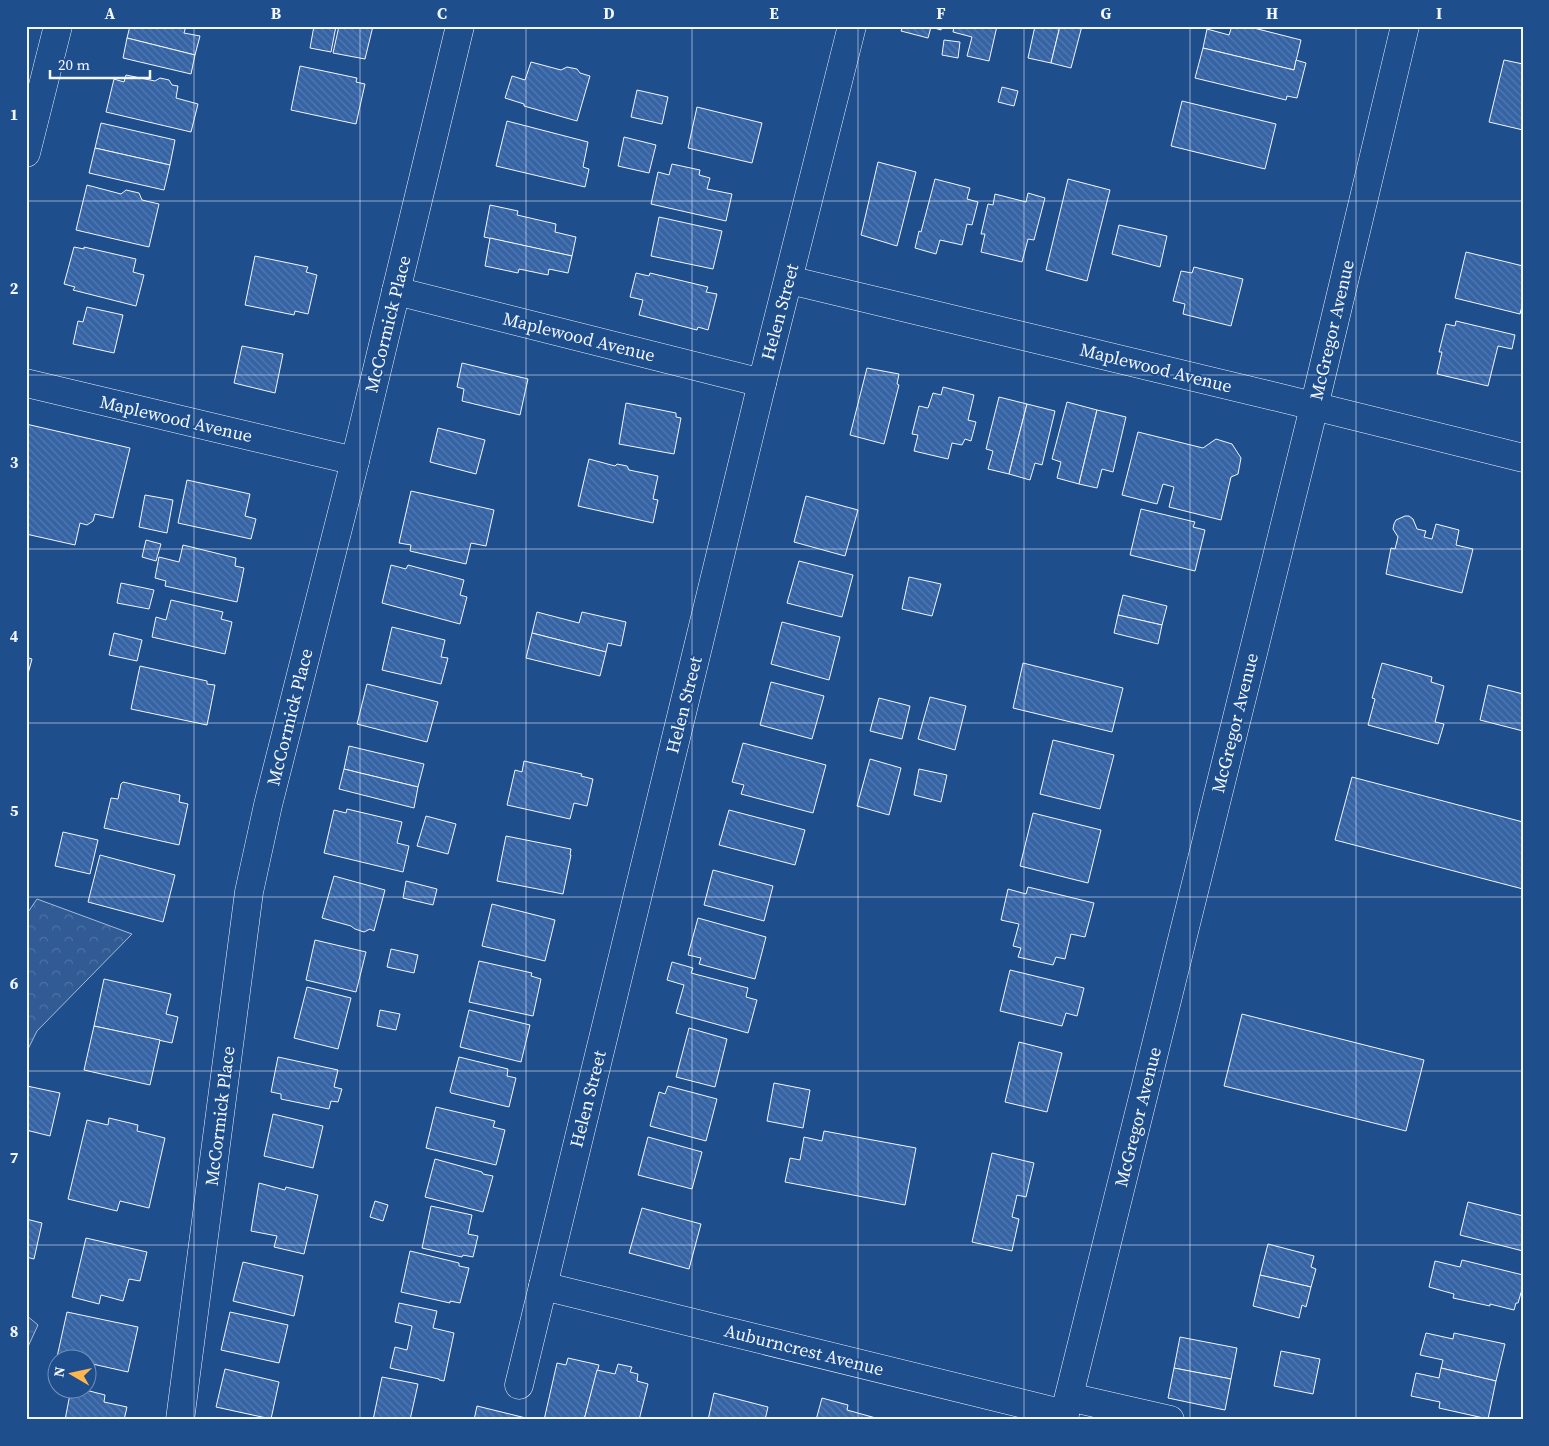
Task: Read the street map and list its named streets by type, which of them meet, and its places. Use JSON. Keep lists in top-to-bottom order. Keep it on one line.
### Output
{"streets":{"street":["Helen Street","McCormick Place","McGregor Avenue","Maplewood Avenue","Auburncrest Avenue"]},"crossings":[["Helen Street","Maplewood Avenue"],["Helen Street","Auburncrest Avenue"],["McCormick Place","Maplewood Avenue"],["McGregor Avenue","Maplewood Avenue"],["McGregor Avenue","Auburncrest Avenue"]],"scale_bar":"20 m","north":"left","grid":{"columns":["A","B","C","D","E","F","G","H","I"],"rows":["1","2","3","4","5","6","7","8"]}}
